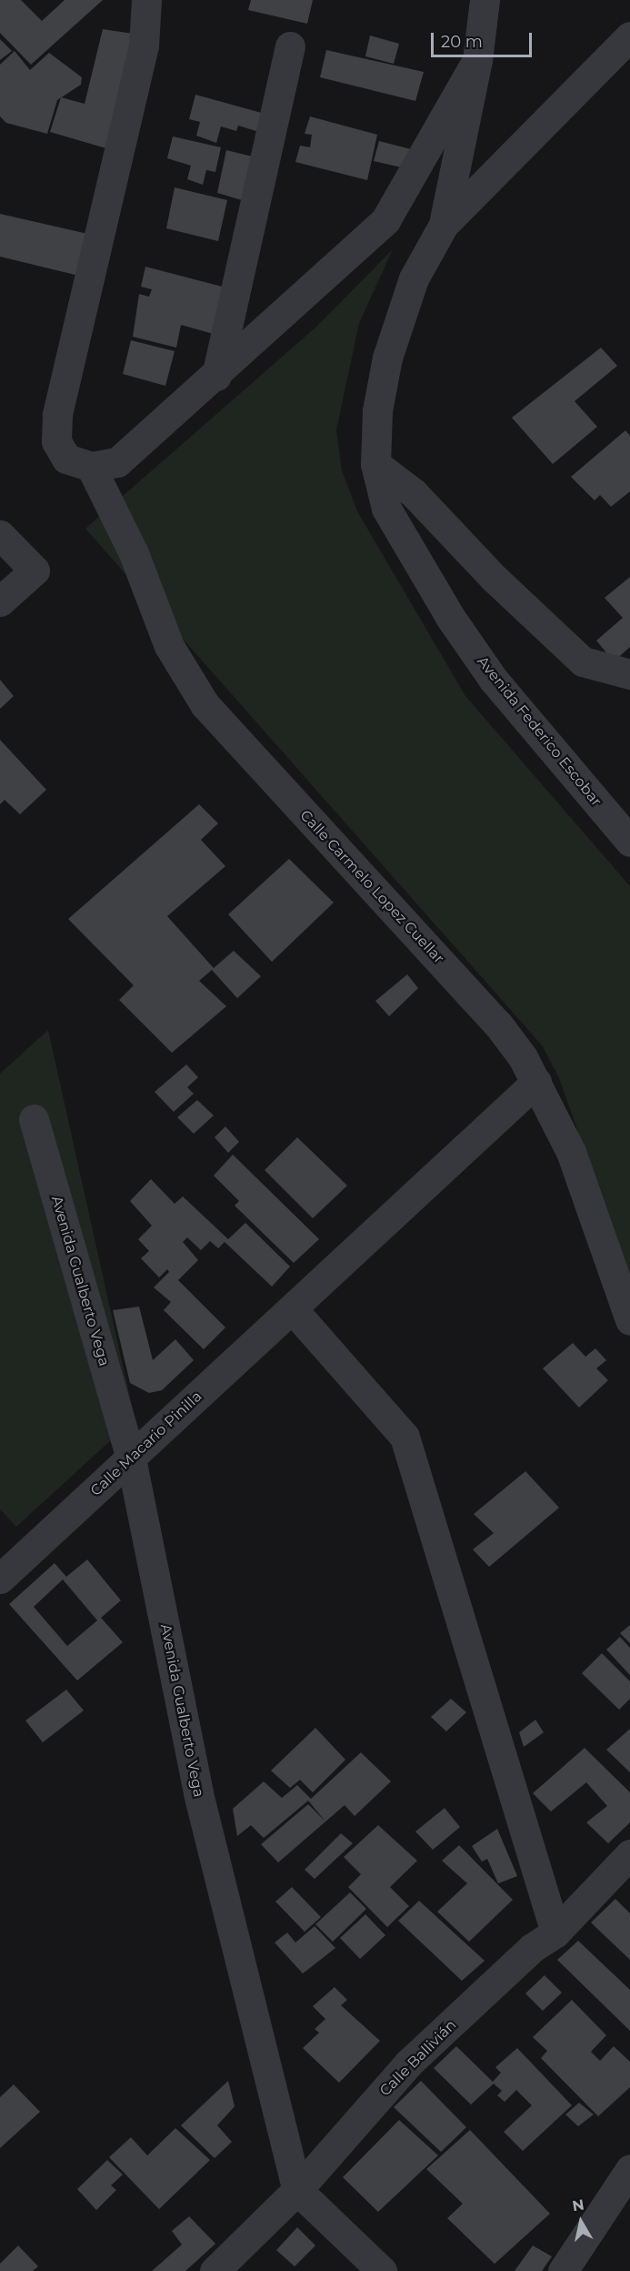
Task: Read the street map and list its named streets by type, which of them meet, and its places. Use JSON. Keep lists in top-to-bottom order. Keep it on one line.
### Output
{"streets":{"street":["Avenida Federico Escobar","Calle Carmelo Lopez Cuellar","Avenida Gualberto Vega","Calle Macario Pinilla","Calle Ballivián"]},"crossings":[["Calle Carmelo Lopez Cuellar","Calle Macario Pinilla"],["Avenida Gualberto Vega","Calle Macario Pinilla"],["Avenida Gualberto Vega","Calle Ballivián"]],"scale_bar":"20 m","north":"top"}
